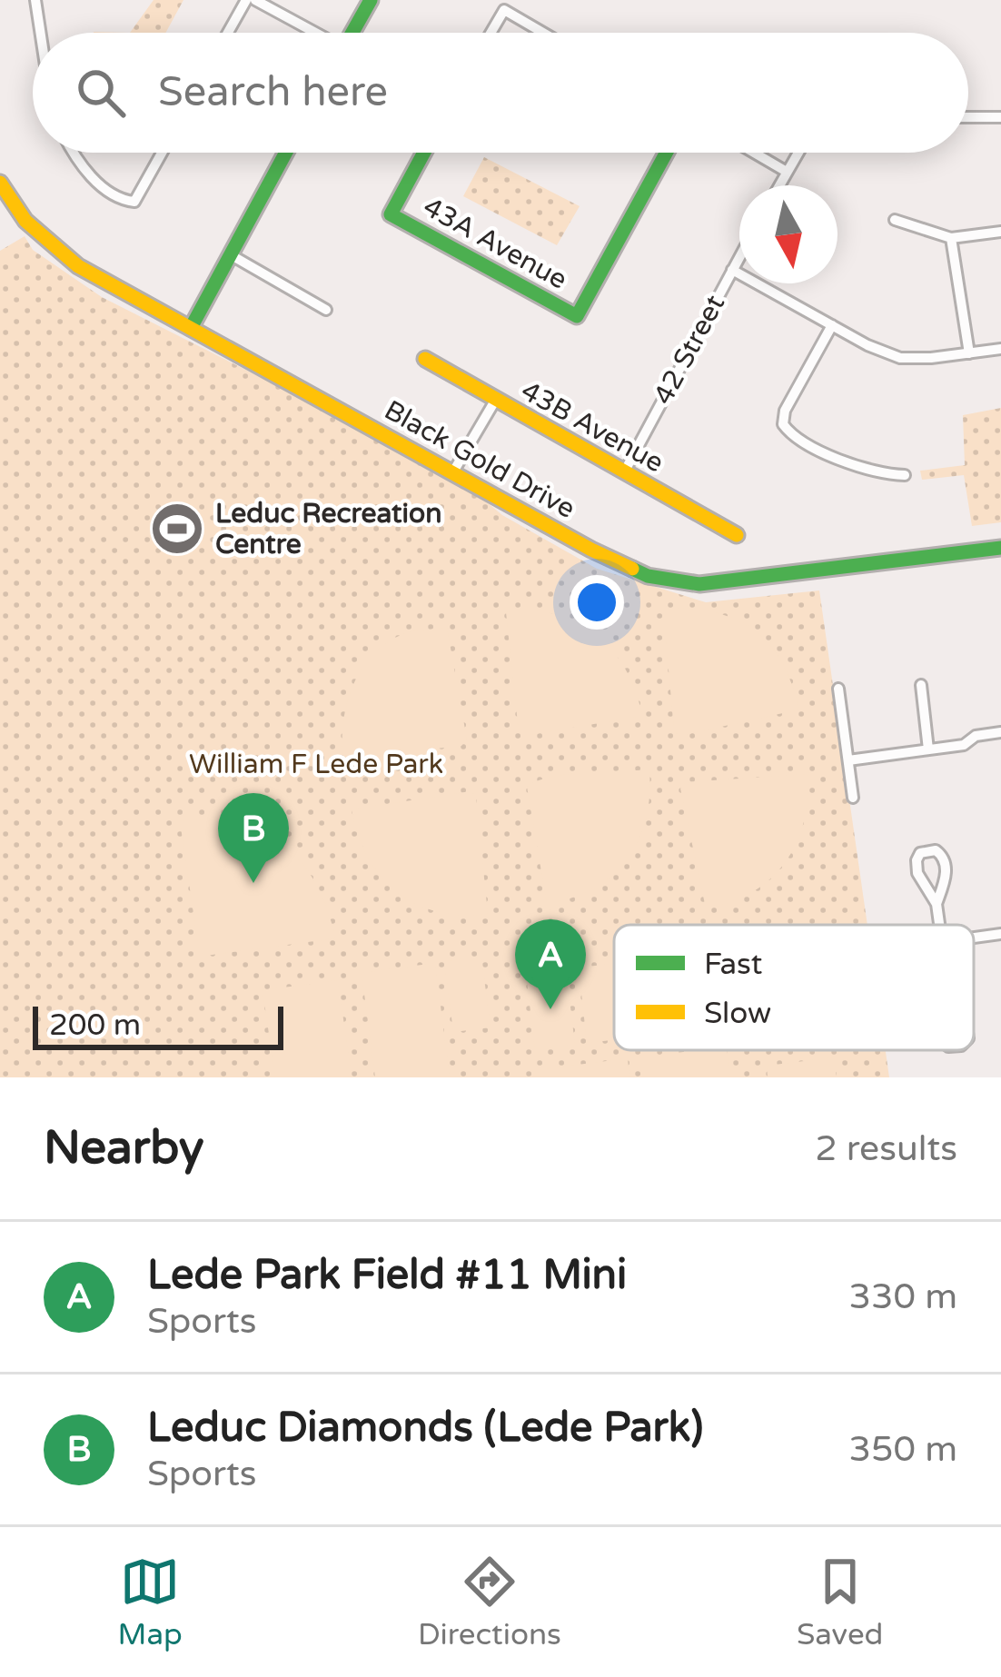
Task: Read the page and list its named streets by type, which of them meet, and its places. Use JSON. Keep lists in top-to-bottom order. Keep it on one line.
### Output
{"streets":{"street":["43A Avenue","42 Street","43B Avenue","Black Gold Drive"]},"crossings":[["42 Street","43B Avenue"]],"parks":["William F Lede Park"],"places":{"sports":["Leduc Recreation Centre"]},"legend":["Fast","Slow"],"scale_bar":"200 m","north":"bottom","page":{"search":"Search here","pins":["B","A"],"scale":"200 m","heading":["Nearby","2 results"],"list":[{"mark":"A","name":"Lede Park Field #11 Mini","note":"Sports","value":"330 m"},{"mark":"B","name":"Leduc Diamonds (Lede Park)","note":"Sports","value":"350 m"}],"nav":["Map","Directions","Saved"]}}
